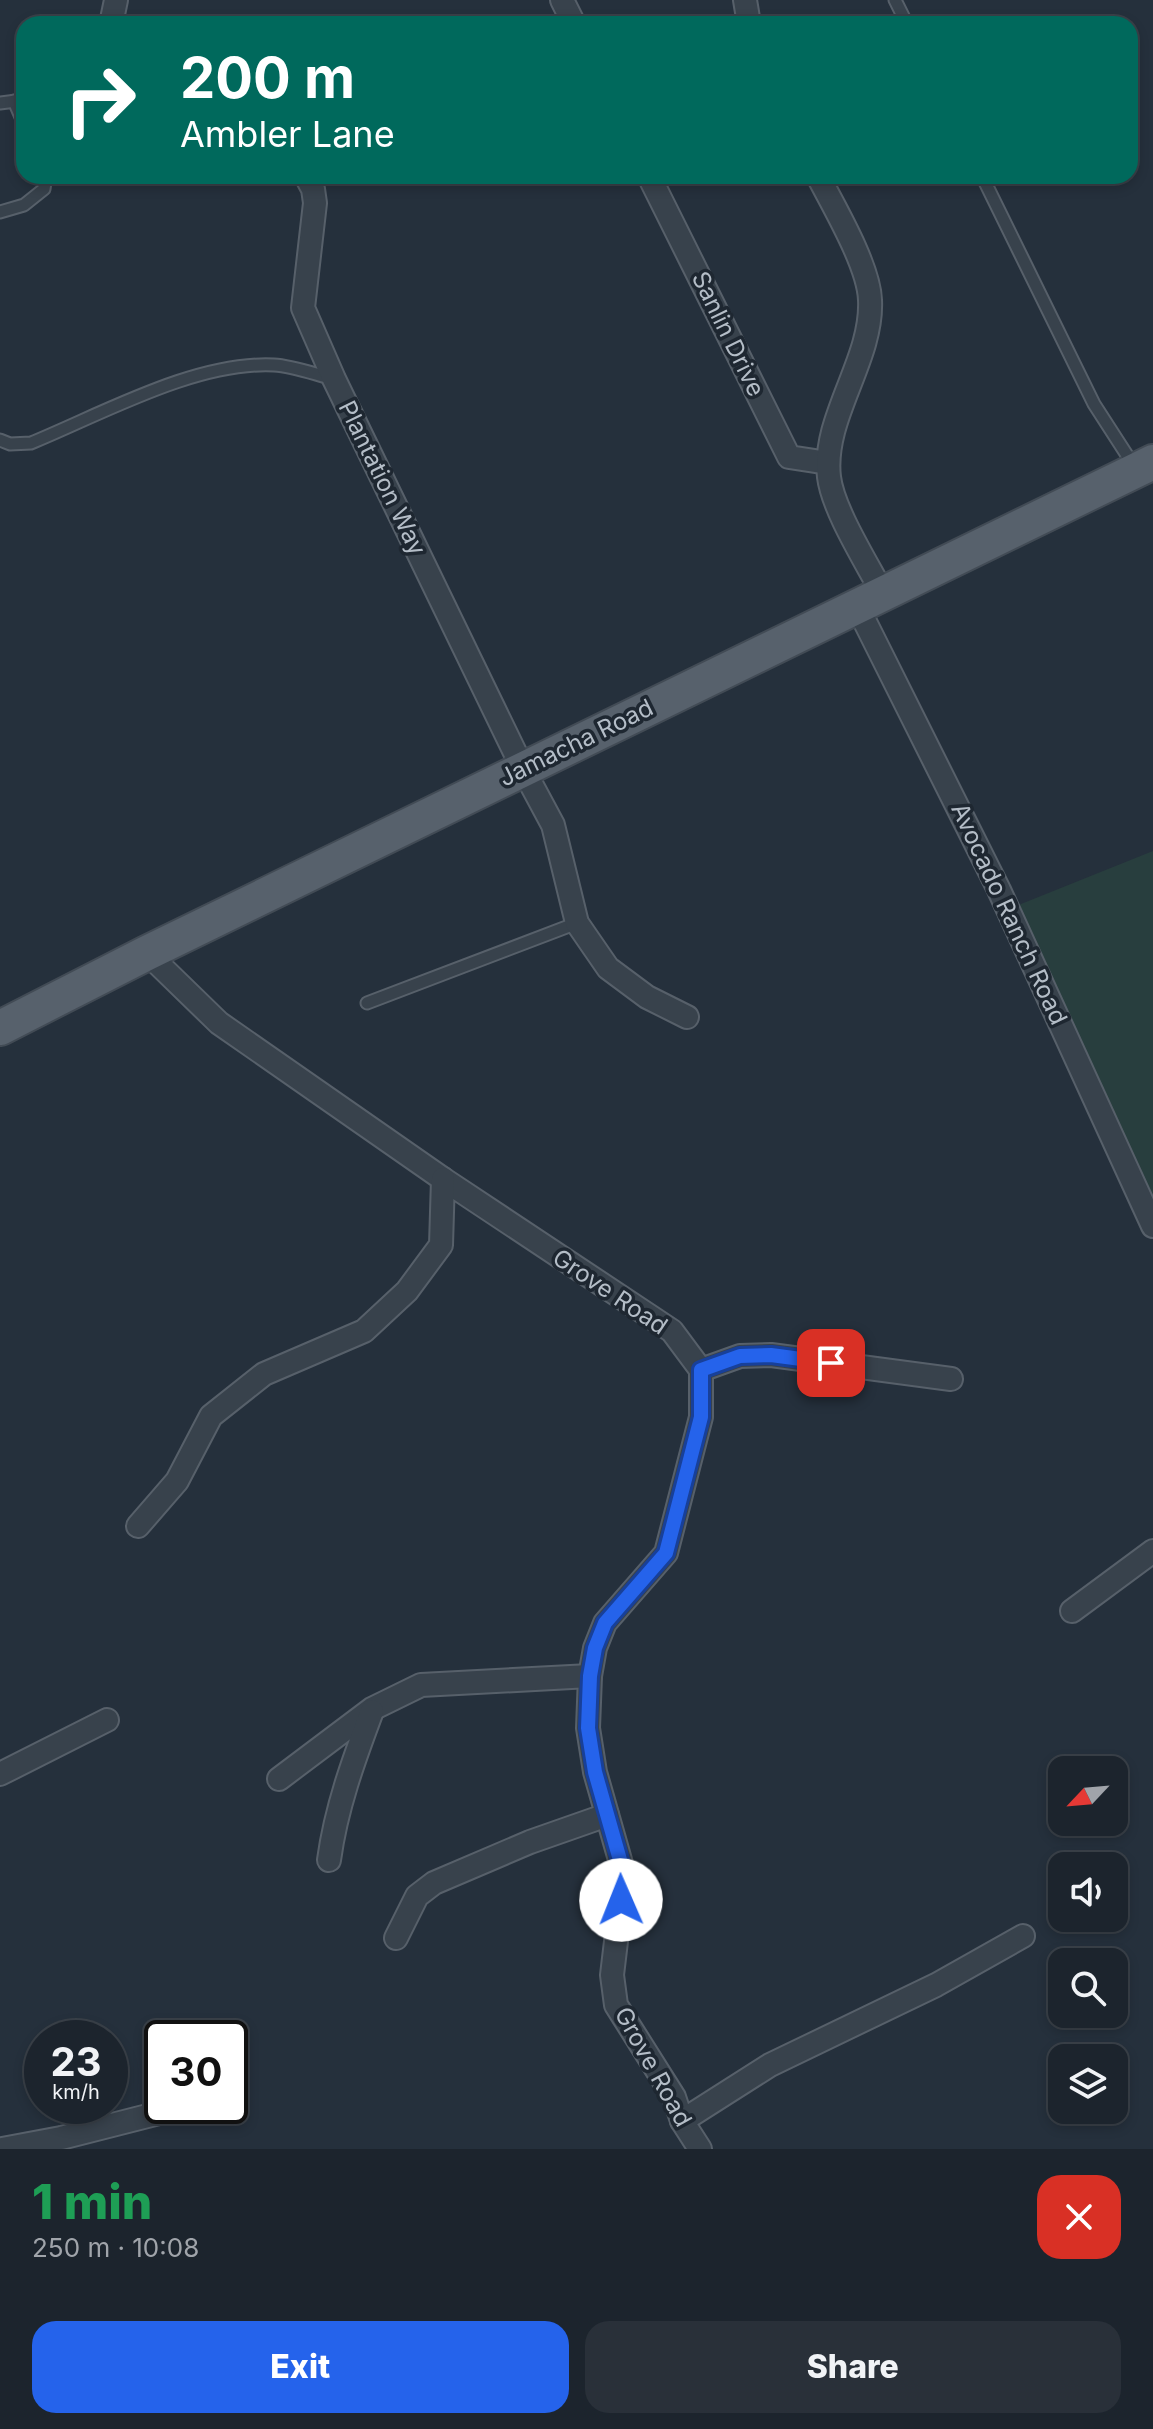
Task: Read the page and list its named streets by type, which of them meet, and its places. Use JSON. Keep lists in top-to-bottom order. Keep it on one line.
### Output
{"streets":{"main road":["Jamacha Road"],"street":["Sanlin Drive","Plantation Way","Avocado Ranch Road","Grove Road"]},"crossings":[["Sanlin Drive","Avocado Ranch Road"],["Plantation Way","Jamacha Road"],["Jamacha Road","Avocado Ranch Road"],["Jamacha Road","Grove Road"]],"north":"bottom left","page":{"turn":["200 m","Ambler Lane"],"speed":"23 km/h","limit":"30","heading":["1 min","250 m · 10:08"],"buttons":["Exit","Share"]}}
